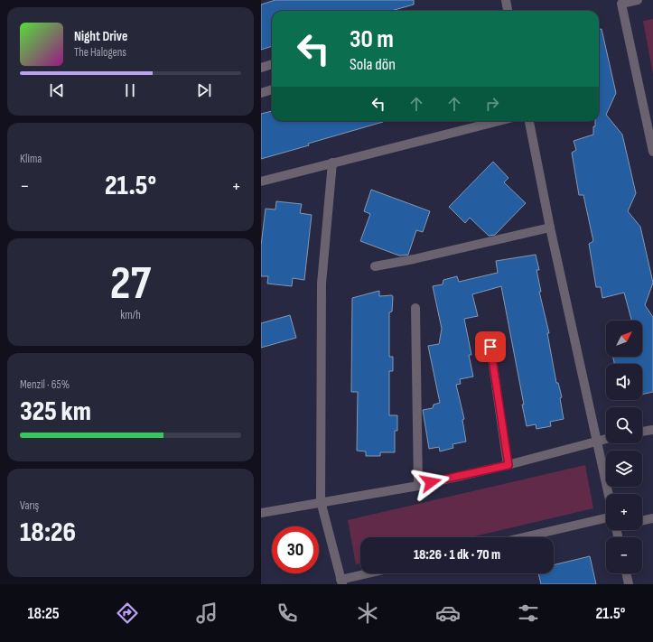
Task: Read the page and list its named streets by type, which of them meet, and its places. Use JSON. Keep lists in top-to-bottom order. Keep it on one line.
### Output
{"north":"top right","page":{"turn":["30 m","Sola dön"],"song":["Night Drive","The Halogens"],"tile":["Klima",["27","km/h"],["Menzil · 65%","325 km"],["Varış","18:26"]],"heat":["−","21.5°","+"],"map_buttons":["+","−"],"limit":"30","trip":"18:26 · 1 dk · 70 m","tabs":["18:25","21.5°"]}}
